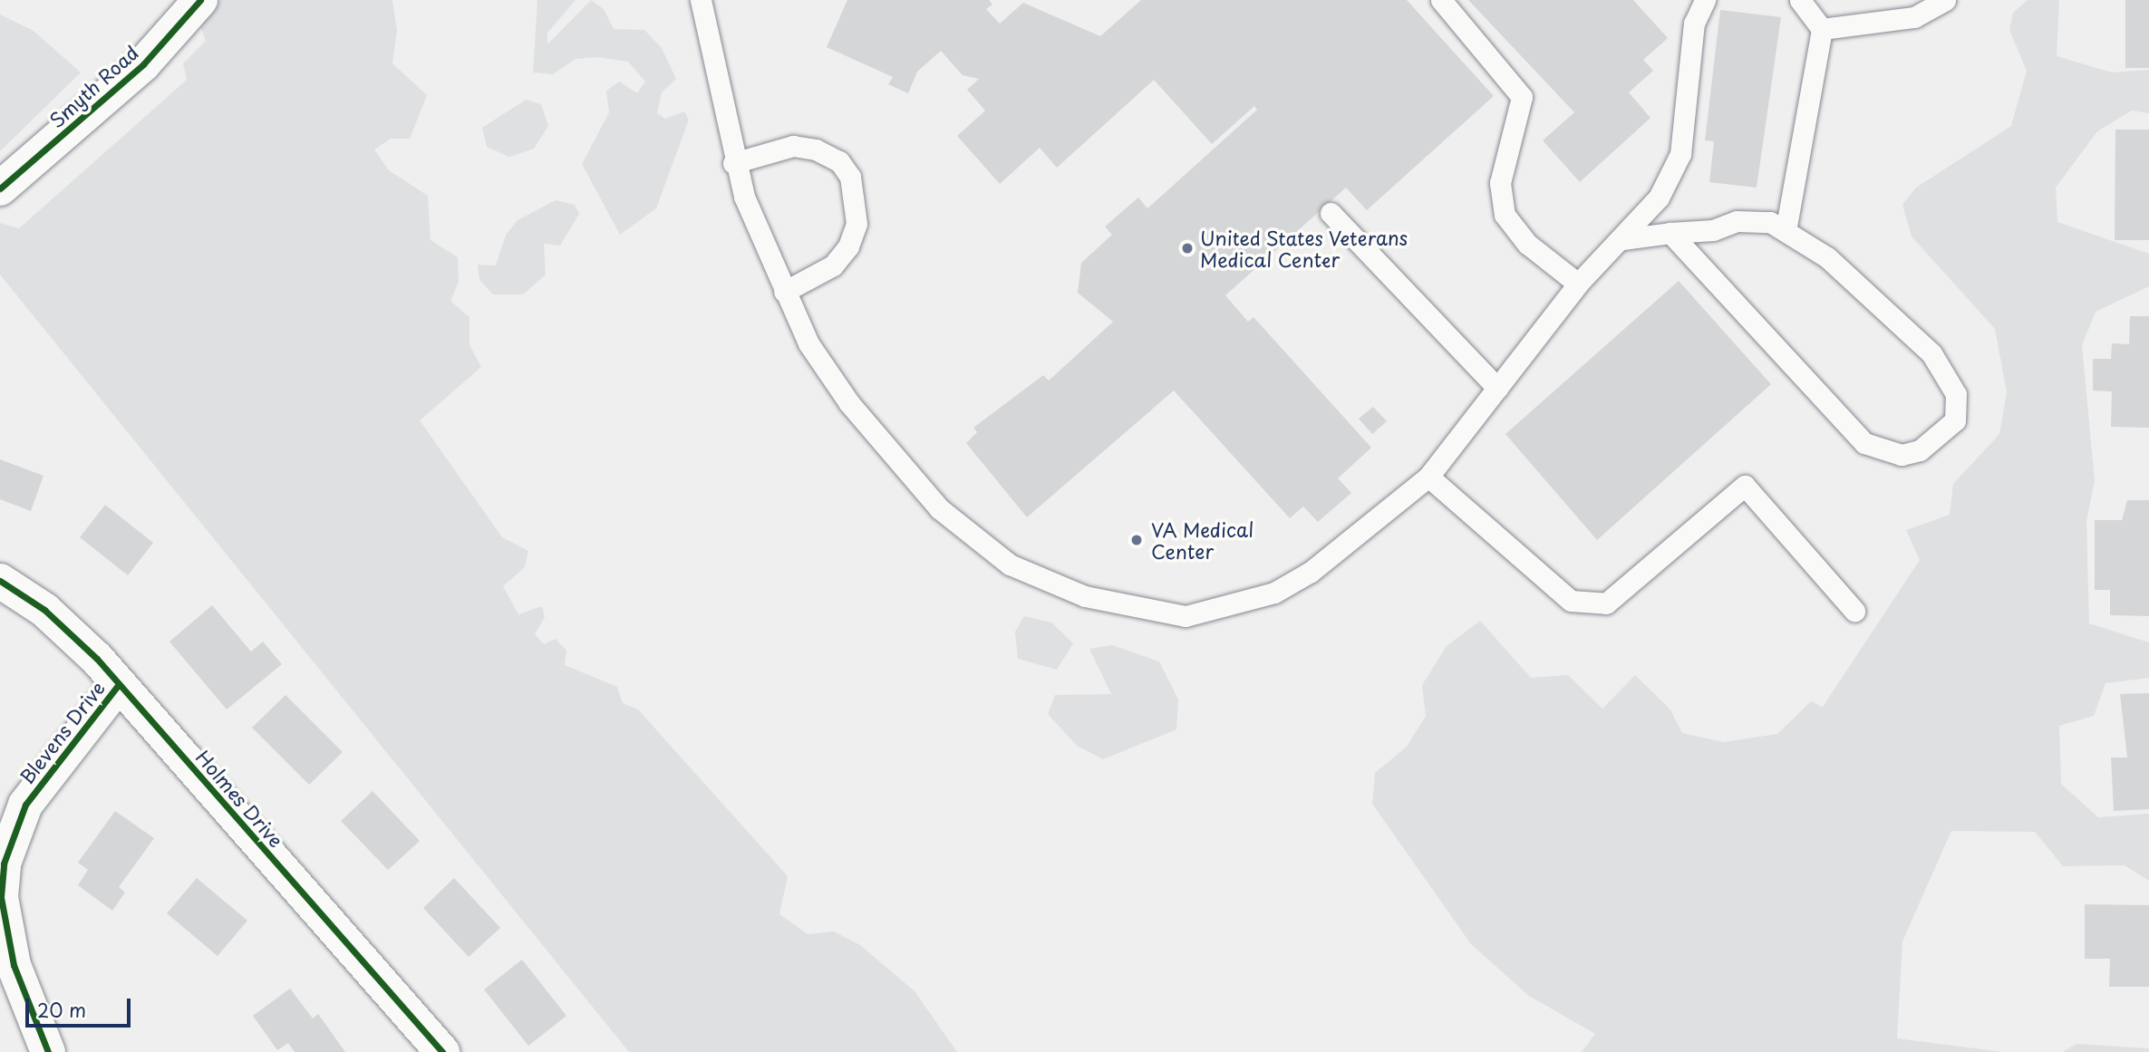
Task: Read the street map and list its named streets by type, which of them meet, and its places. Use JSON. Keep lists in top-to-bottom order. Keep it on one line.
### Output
{"streets":{"street":["Smyth Road","Blevens Drive","Holmes Drive"]},"crossings":[["Blevens Drive","Holmes Drive"]],"places":["United States Veterans Medical Center","VA Medical Center"],"scale_bar":"20 m"}
